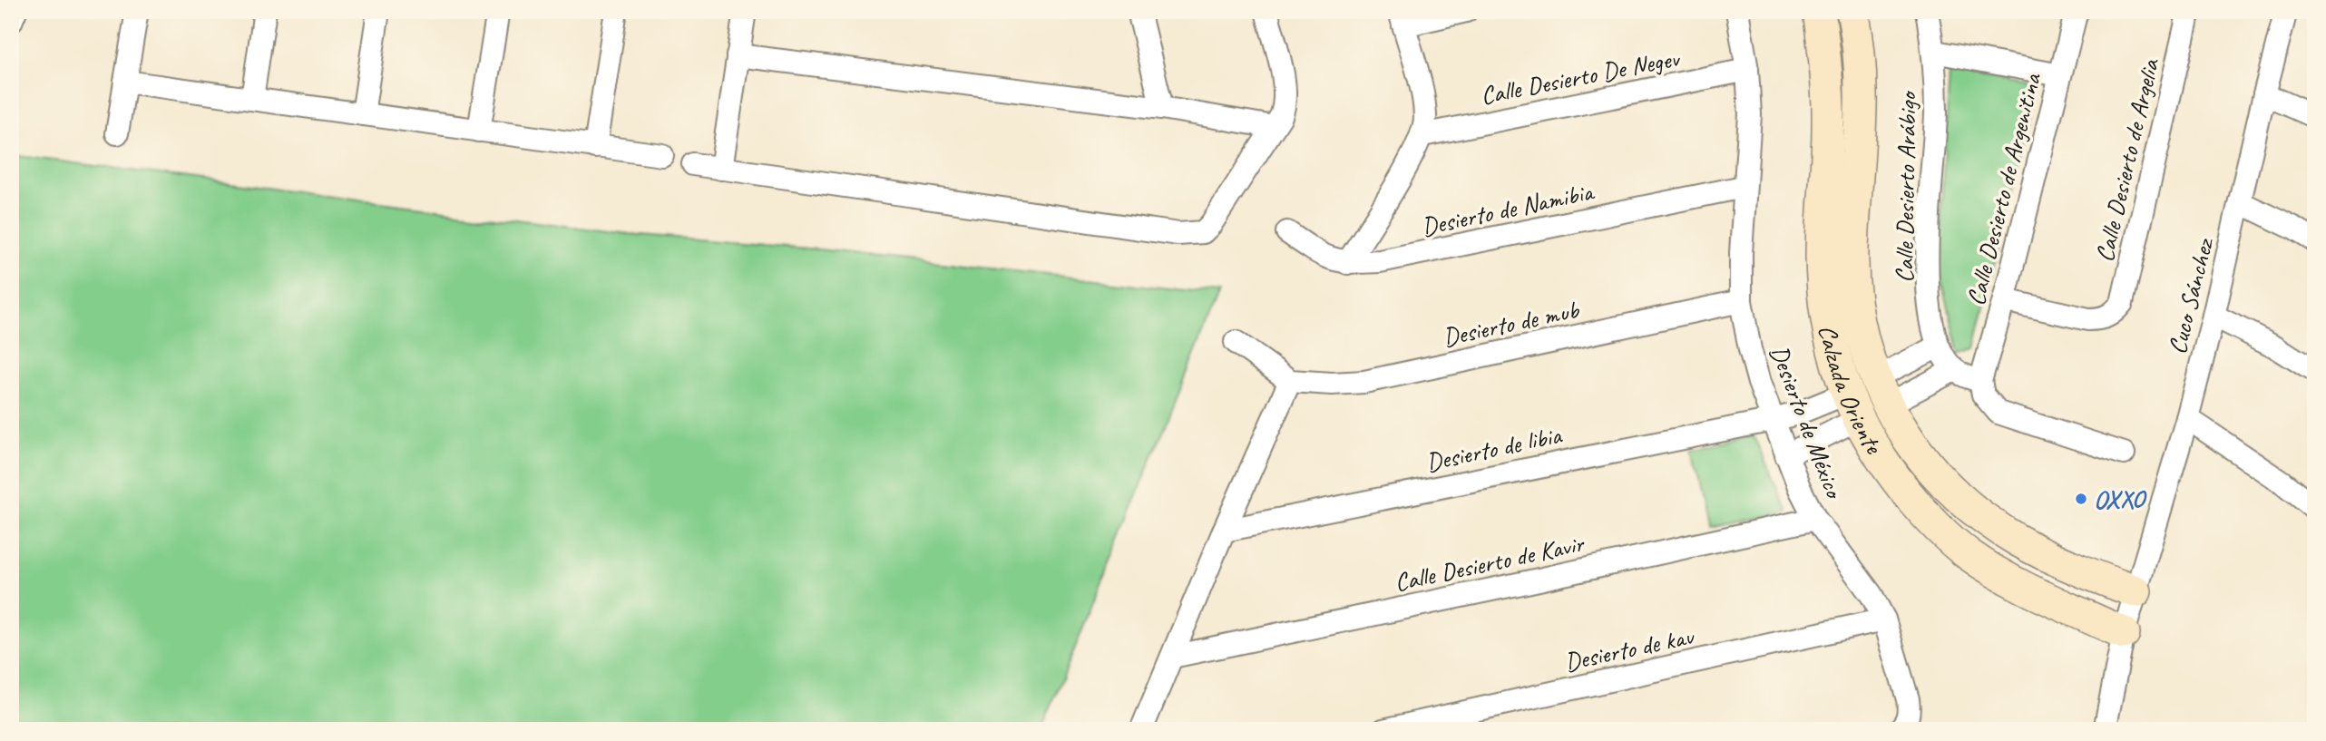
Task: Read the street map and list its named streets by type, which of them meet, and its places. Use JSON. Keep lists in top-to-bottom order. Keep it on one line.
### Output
{"streets":{"street":["Calle Desierto De Negev","Calle Desierto de Argelia","Calle Desierto Arábigo","Calle Desierto de Argenitina","Desierto de Namibia","Cuco Sánchez","Desierto de mub","Calzada Oriente","Desierto de México","Desierto de libia","Calle Desierto de Kavir","Desierto de kav"]},"crossings":[["Calle Desierto De Negev","Desierto de México"],["Calle Desierto de Argelia","Calle Desierto de Argenitina"],["Desierto de Namibia","Desierto de México"],["Cuco Sánchez","Calzada Oriente"],["Desierto de mub","Desierto de México"],["Calzada Oriente","Desierto de libia"],["Desierto de México","Desierto de libia"],["Desierto de México","Calle Desierto de Kavir"],["Desierto de México","Desierto de kav"]],"places":["OXXO"]}
